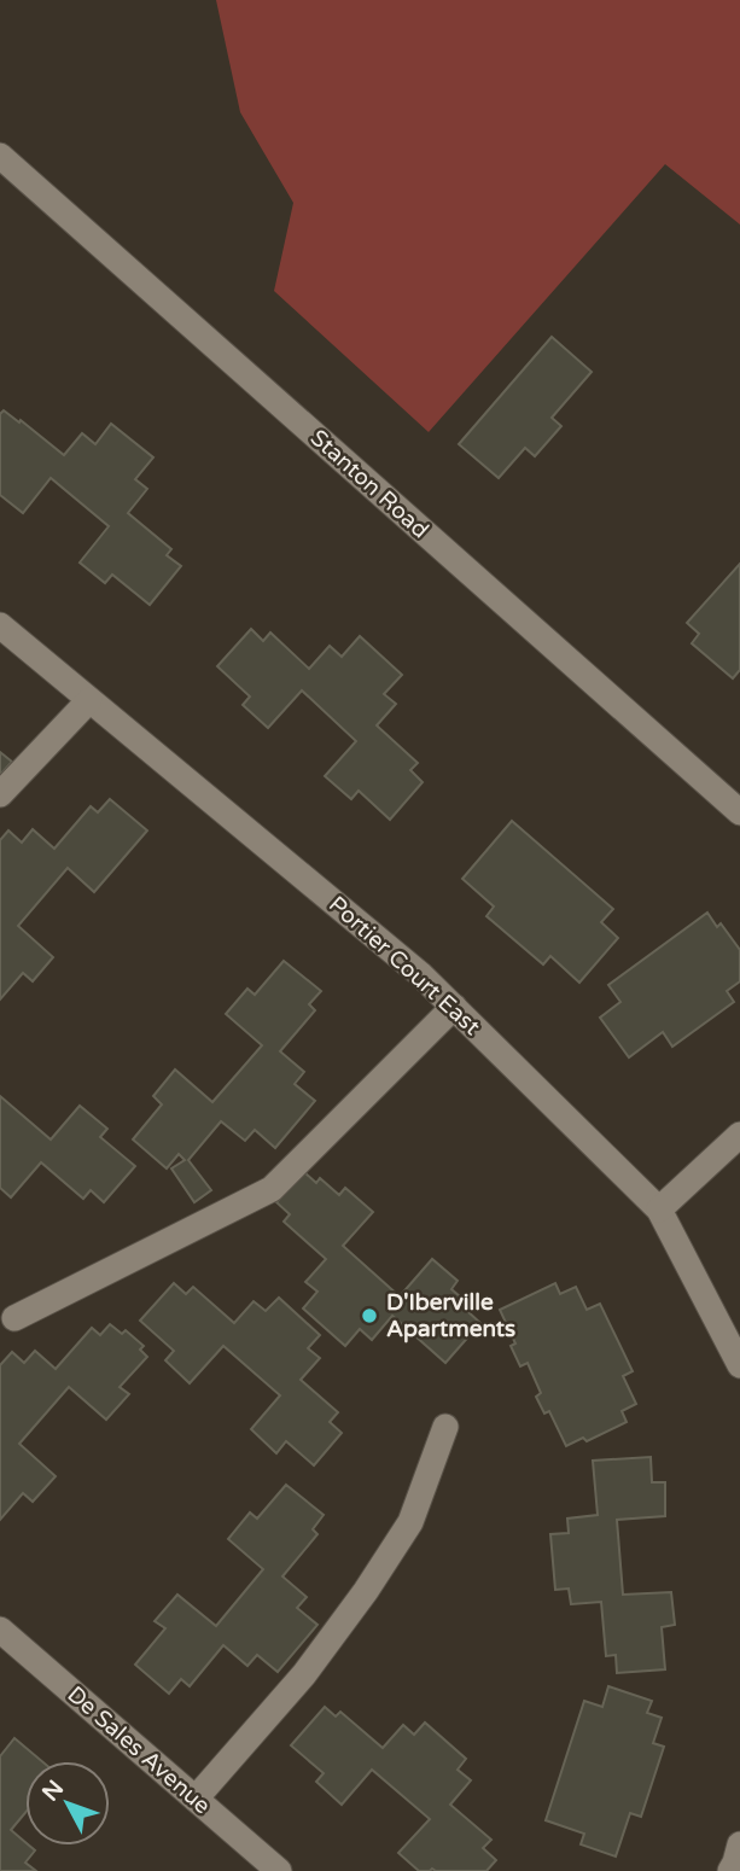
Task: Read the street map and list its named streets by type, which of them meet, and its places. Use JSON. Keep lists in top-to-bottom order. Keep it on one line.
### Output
{"streets":{"street":["Stanton Road","Portier Court East","De Sales Avenue"]},"places":["D'Iberville Apartments"],"north":"top left"}
